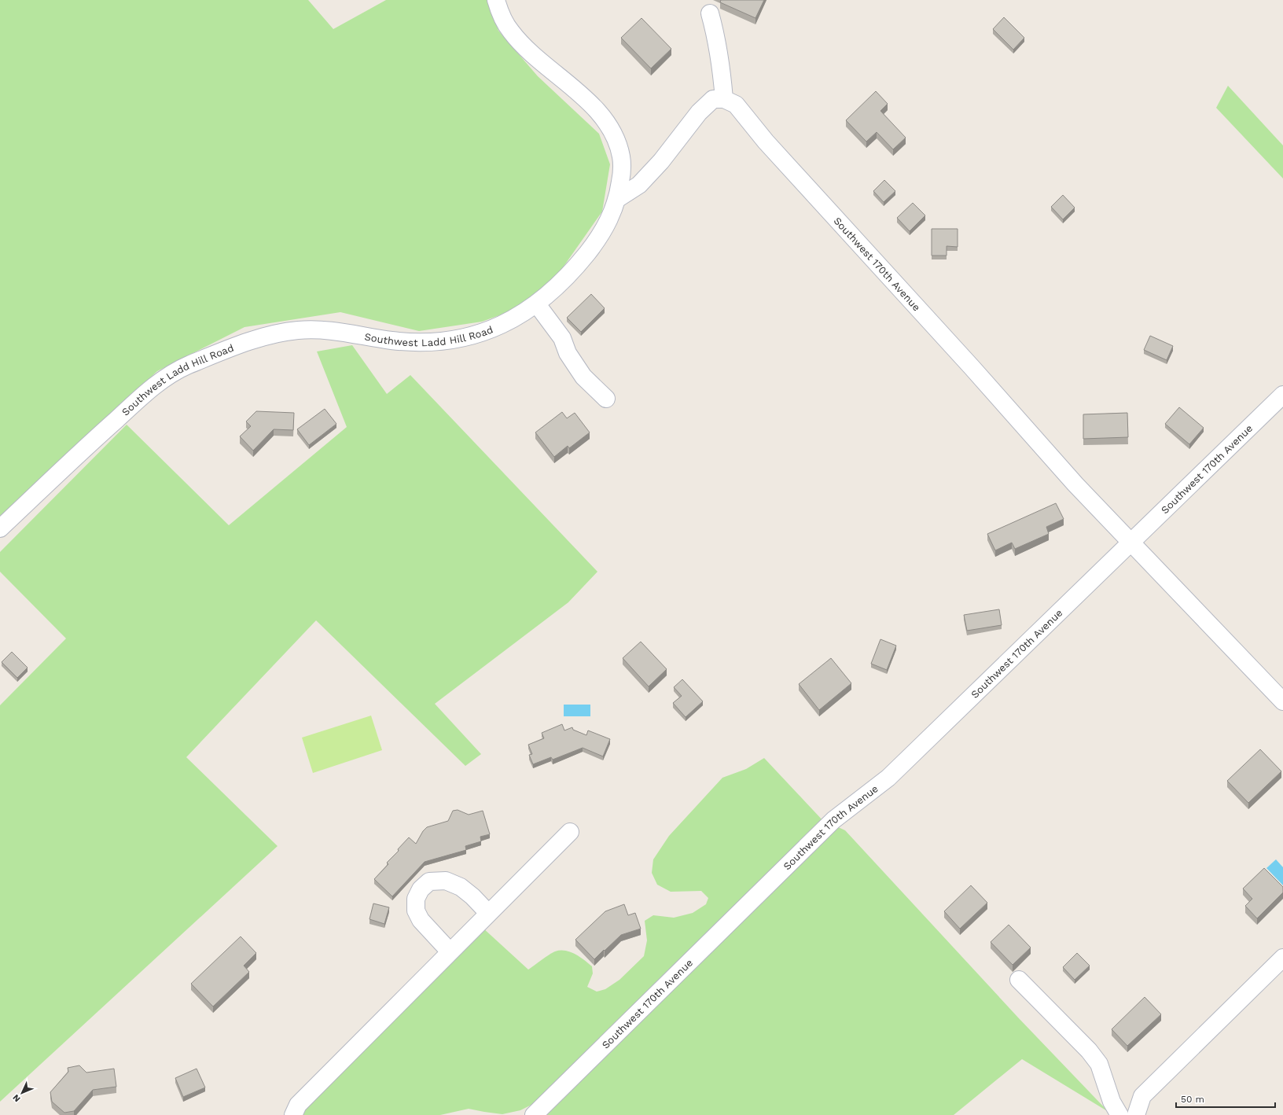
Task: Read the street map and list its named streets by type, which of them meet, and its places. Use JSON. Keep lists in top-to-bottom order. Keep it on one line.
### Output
{"streets":{"street":["Southwest 170th Avenue","Southwest Ladd Hill Road"]},"scale_bar":"50 m","north":"bottom left"}
